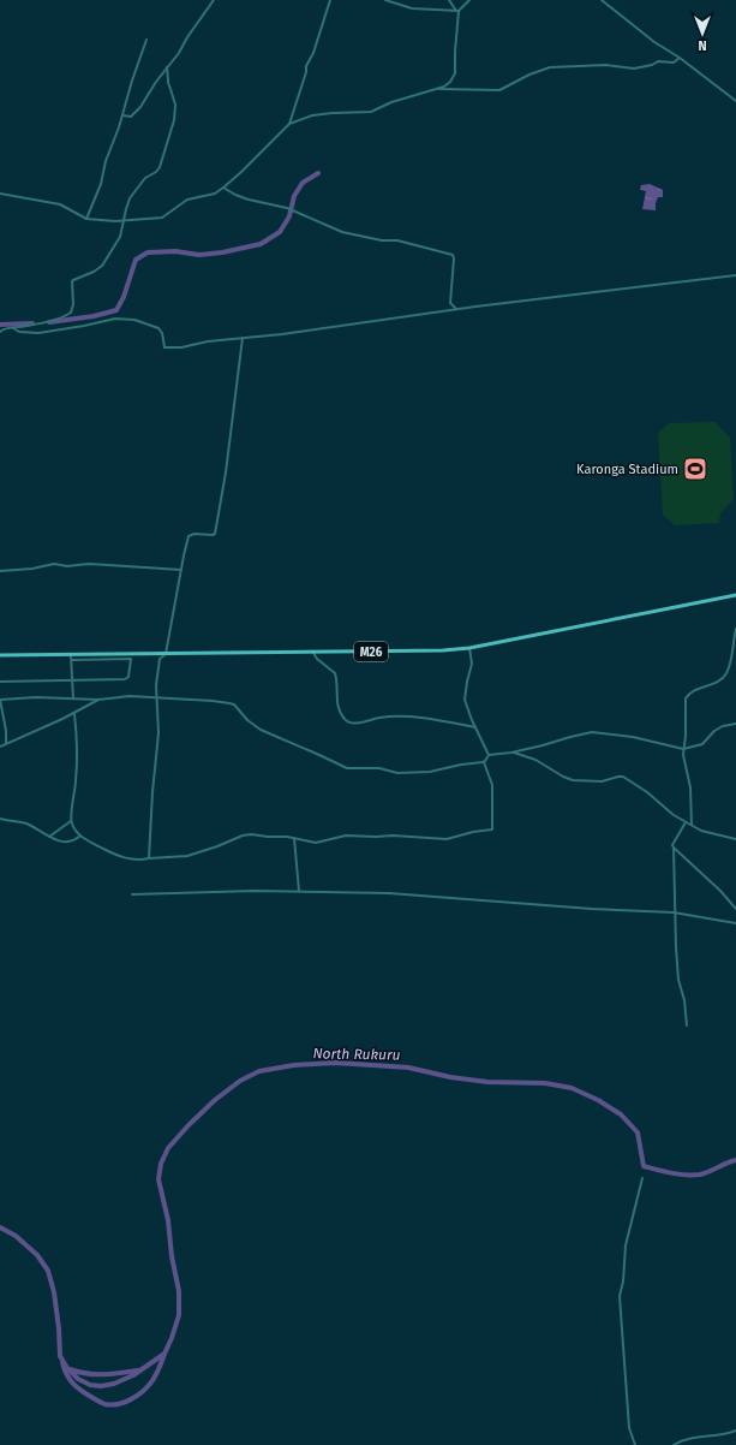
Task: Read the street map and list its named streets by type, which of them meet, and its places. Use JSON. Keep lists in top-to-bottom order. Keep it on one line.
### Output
{"streets":{"main road":["M26"]},"water":["North Rukuru"],"places":{"sports":["Karonga Stadium"]},"north":"bottom"}
